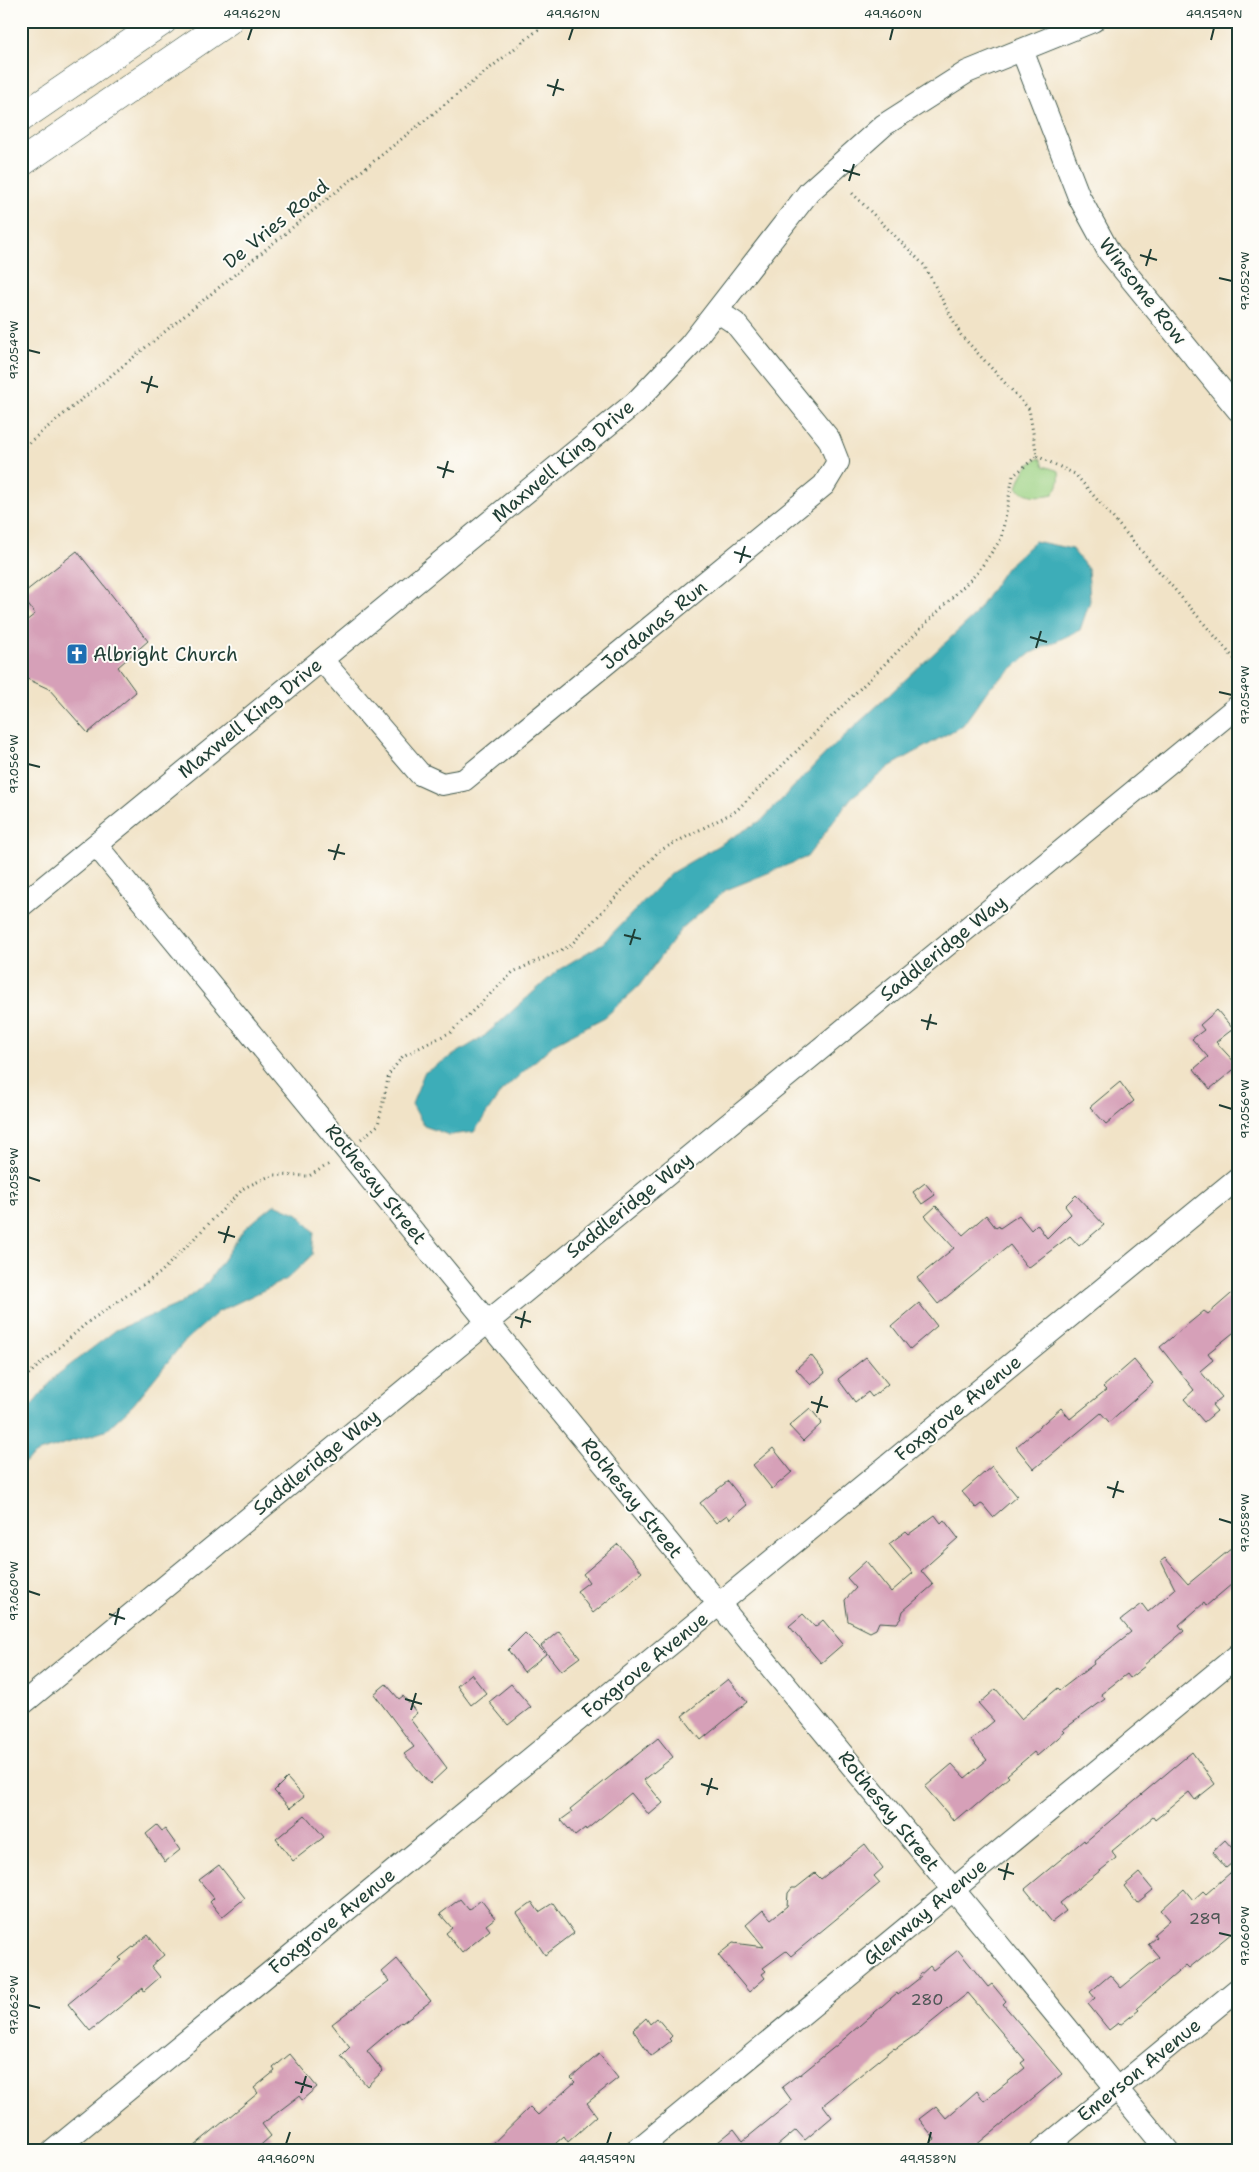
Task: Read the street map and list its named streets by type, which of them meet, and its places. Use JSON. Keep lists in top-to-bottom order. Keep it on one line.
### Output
{"streets":{"street":["Winsome Row","Maxwell King Drive","Jordanas Run","Saddleridge Way","Rothesay Street","Foxgrove Avenue","Glenway Avenue","Emerson Avenue"],"path":["De Vries Road"]},"crossings":[["Winsome Row","Maxwell King Drive"],["Maxwell King Drive","Jordanas Run"],["Maxwell King Drive","Rothesay Street"],["Saddleridge Way","Rothesay Street"],["Rothesay Street","Foxgrove Avenue"],["Rothesay Street","Glenway Avenue"],["Rothesay Street","Emerson Avenue"]],"places":{"church":["Albright Church"]},"house_numbers":["289","280"],"coordinates":["49.962°N","49.961°N","49.960°N","49.959°N","97.052°W","97.054°W","97.056°W","97.058°W","97.060°W","97.062°W","49.958°N"]}
